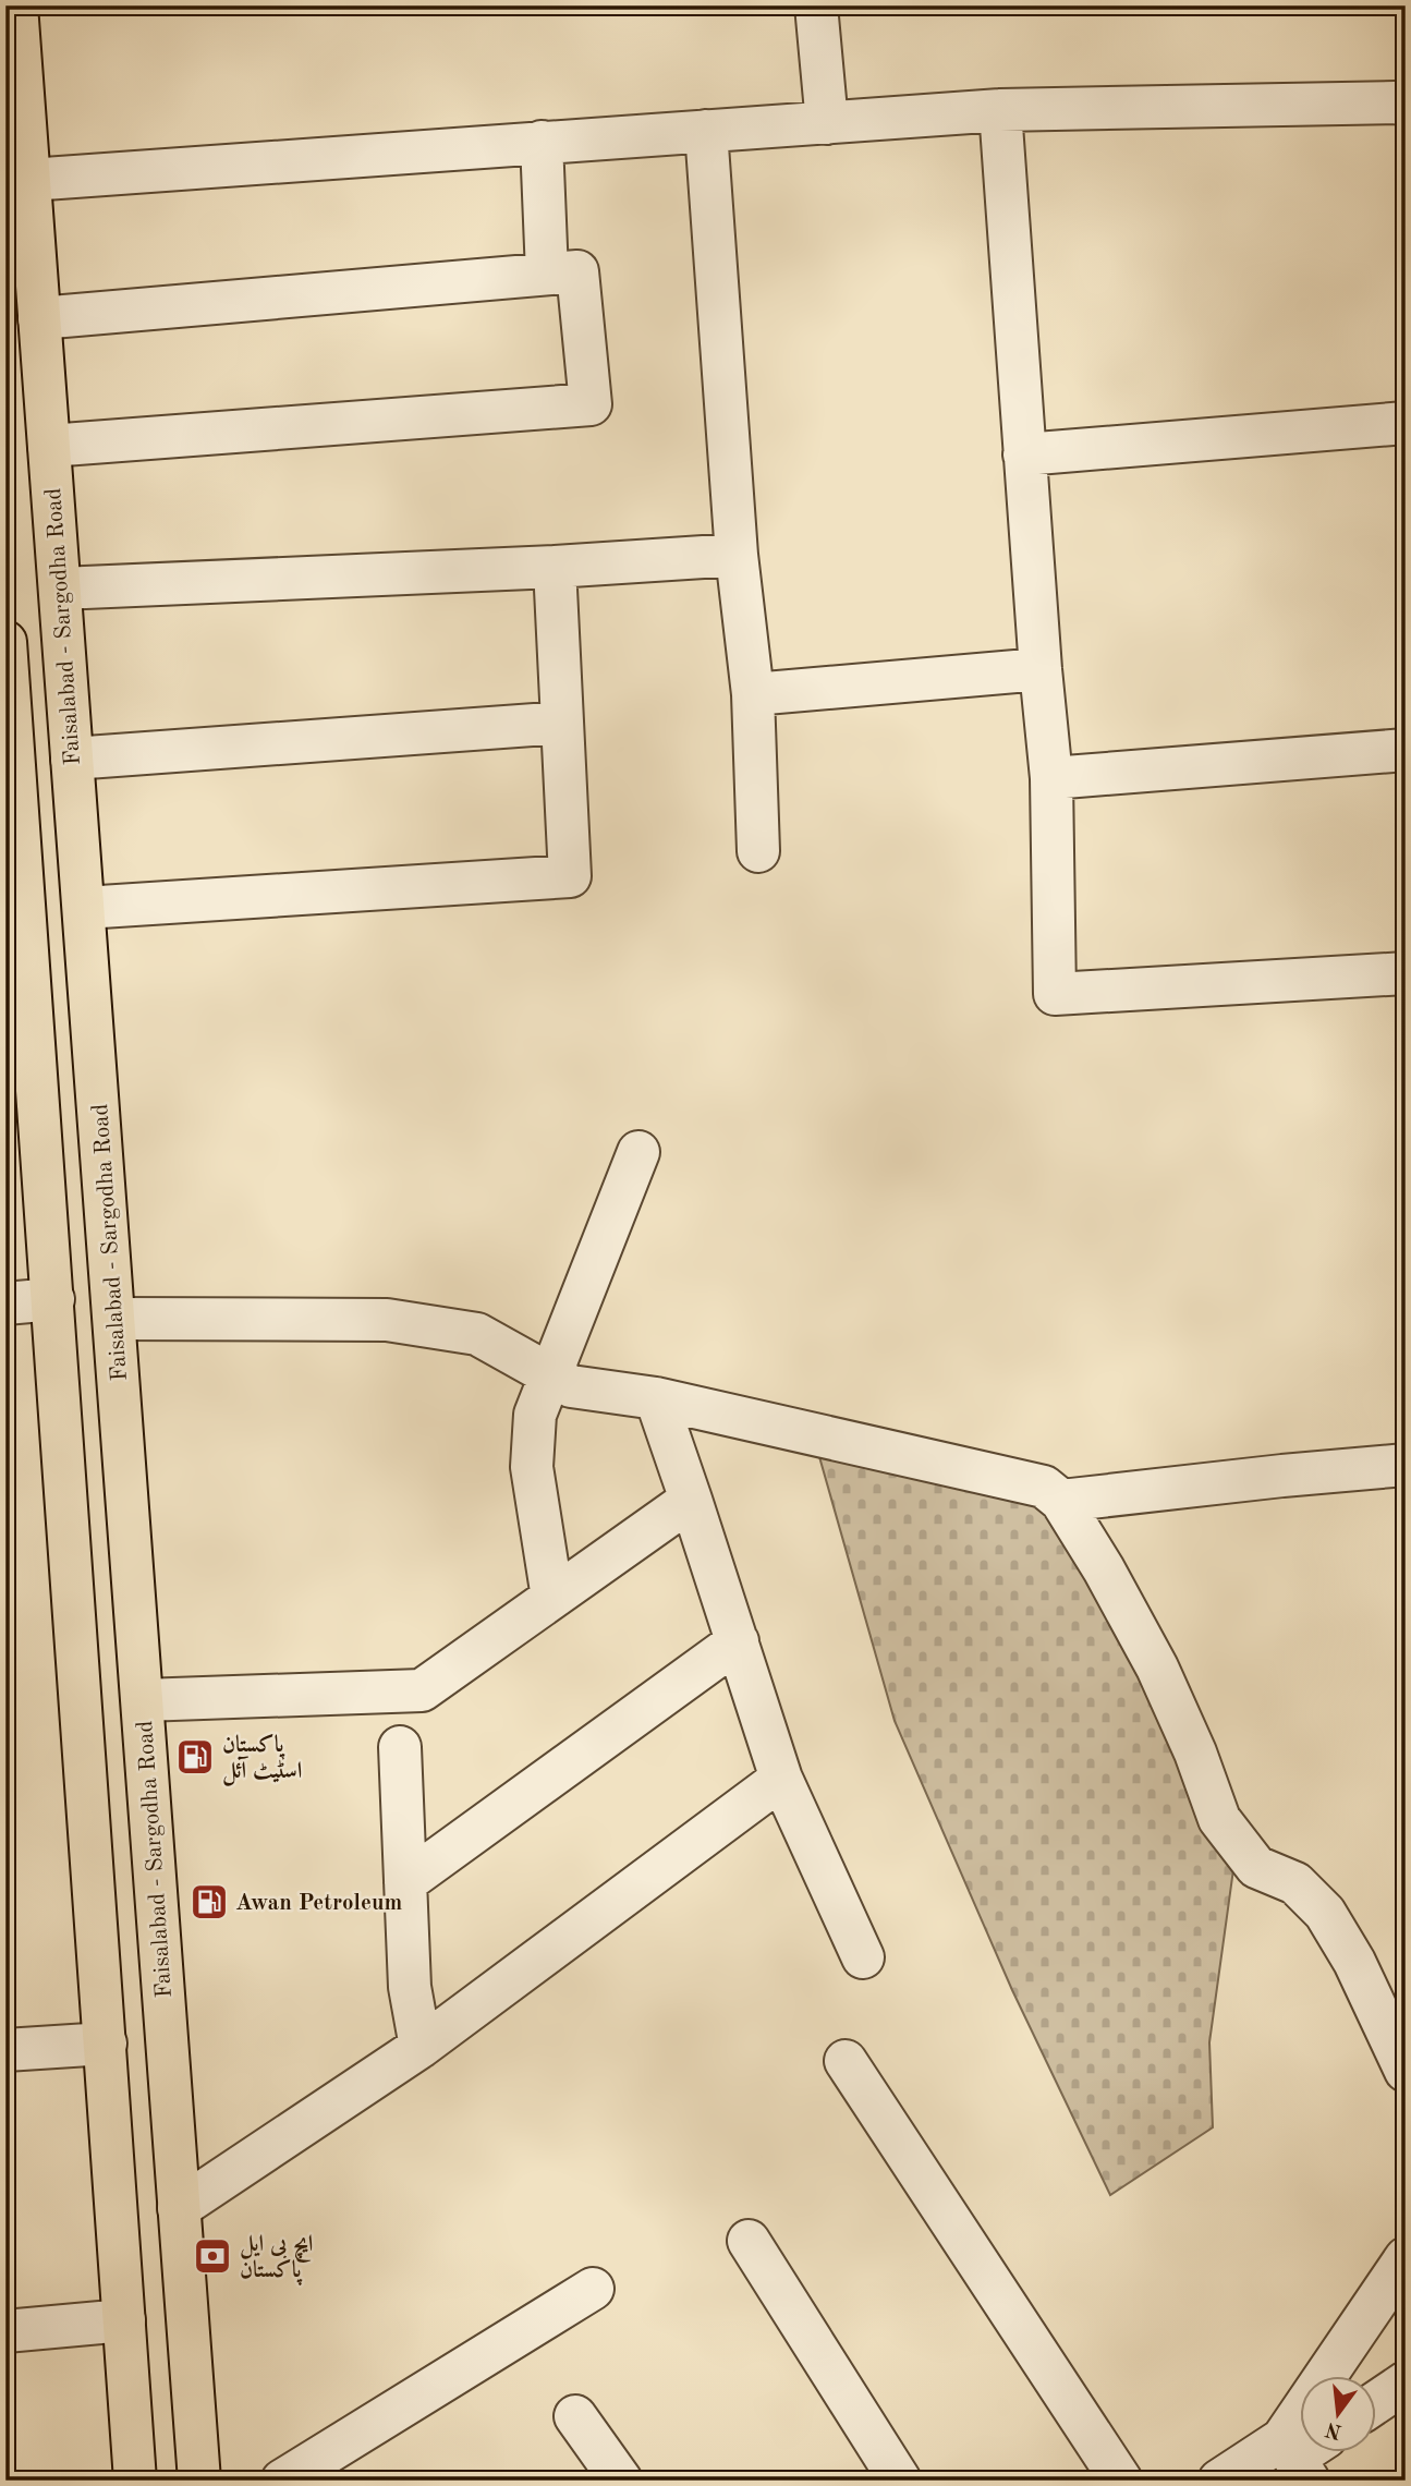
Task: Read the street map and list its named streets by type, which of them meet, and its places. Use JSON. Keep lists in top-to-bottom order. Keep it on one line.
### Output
{"streets":{"main road":["Faisalabad - Sargodha Road"]},"places":{"fuel station":["پاکستان اسٹیٹ آئل","Awan Petroleum"],"bank":["ایچ بی ایل پاکستان"]},"north":"bottom"}
